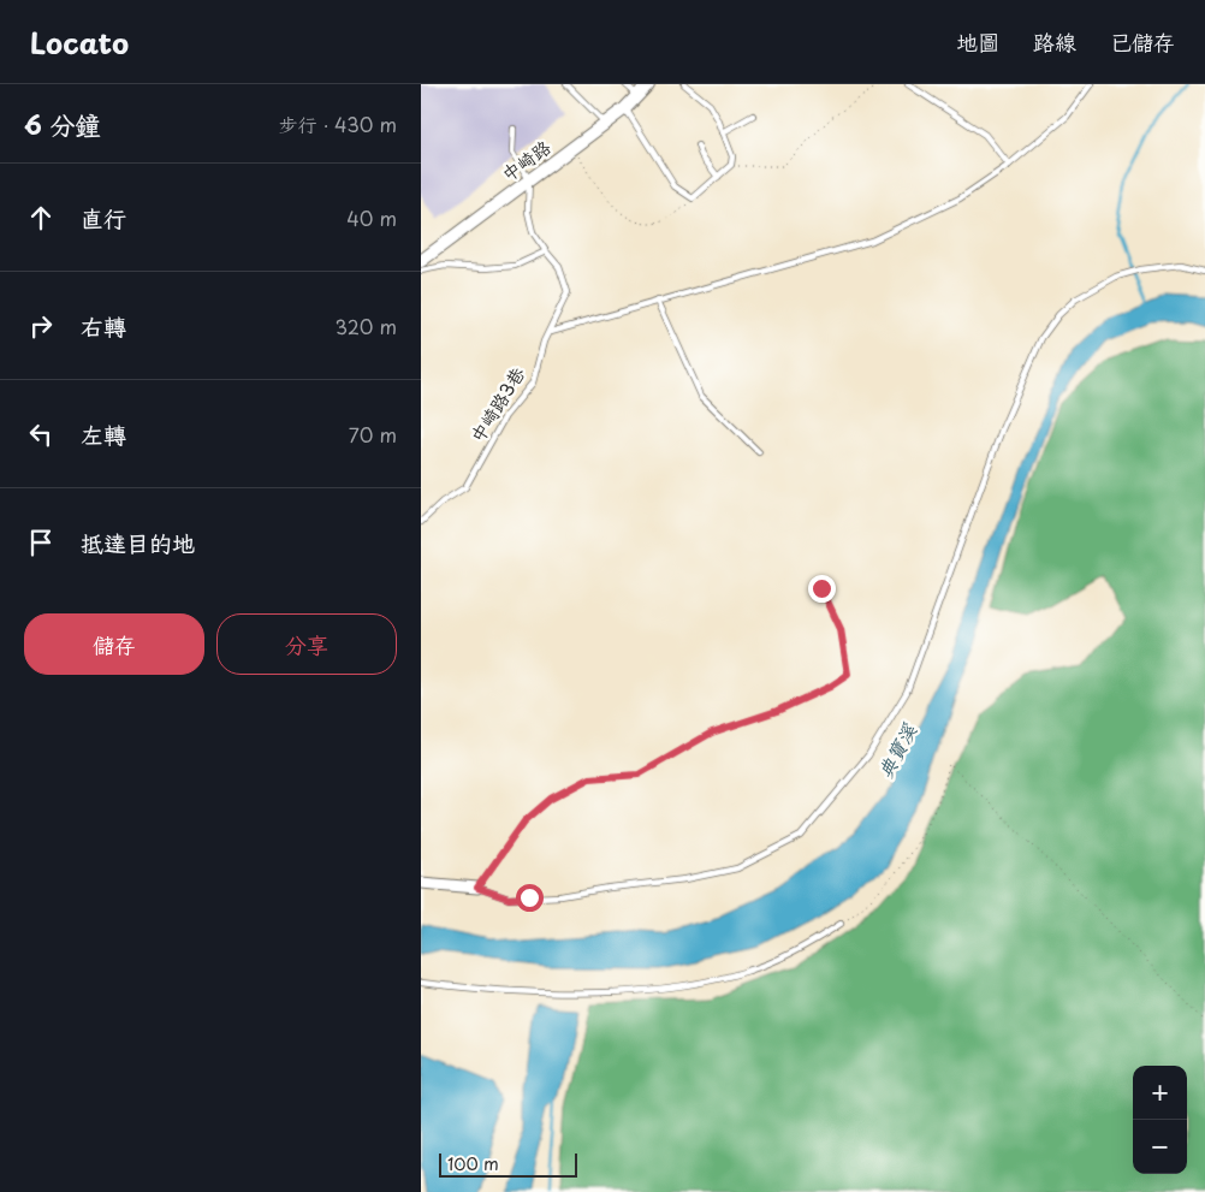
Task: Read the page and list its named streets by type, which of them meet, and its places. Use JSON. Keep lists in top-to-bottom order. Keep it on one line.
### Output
{"streets":{"street":["中崎路"],"lane":["中崎路3巷"]},"crossings":[["中崎路","中崎路3巷"]],"water":["典寶溪"],"scale_bar":"100 m","page":{"header":"Locato","nav":["地圖","路線","已儲存"],"heading":["6 分鐘","步行 · 430 m"],"list":[["直行","40 m"],["右轉","320 m"],["左轉","70 m"],"抵達目的地"],"buttons":["儲存","分享"],"map_buttons":["+","−"],"scale":"100 m"}}
